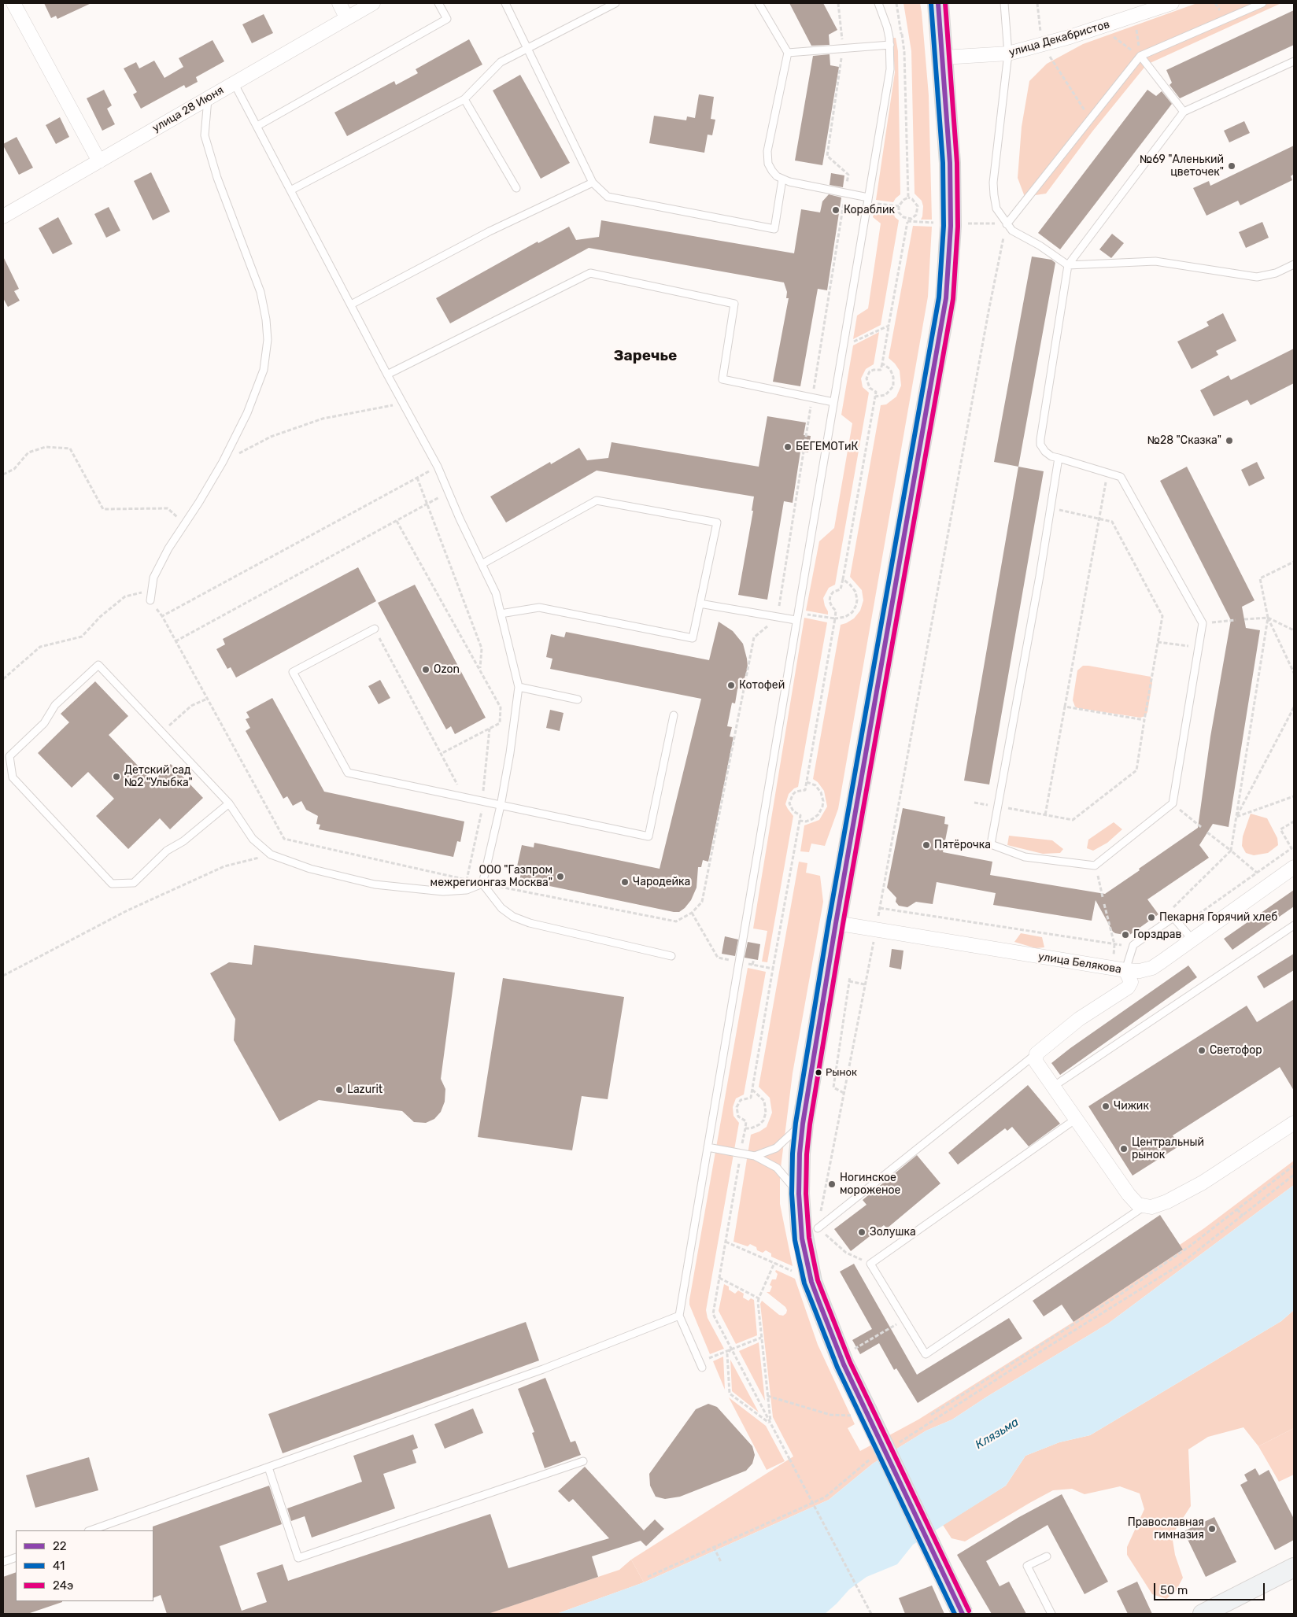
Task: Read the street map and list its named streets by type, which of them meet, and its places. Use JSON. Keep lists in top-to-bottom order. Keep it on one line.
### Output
{"streets":{"street":["улица Декабристов","улица 28 Июня","улица Белякова"]},"districts":["Заречье"],"water":["Клязьма"],"places":["№69 \"Аленький цветочек\"","Кораблик","№28 \"Сказка\"","БЕГЕМОТиК","Ozon","Котофей","Детский сад №2 \"Улыбка\"","Пятёрочка","ООО \"Газпром межрегионгаз Москва\"","Чародейка","Пекарня Горячий хлеб","Горздрав","Светофор","Рынок","Lazurit","Чижик","Центральный рынок","Ногинское мороженое","Золушка","Православная гимназия"],"lines":["transit line 22","transit line 24э","transit line 41"],"legend":["22","41","24э"],"scale_bar":"50 m"}
